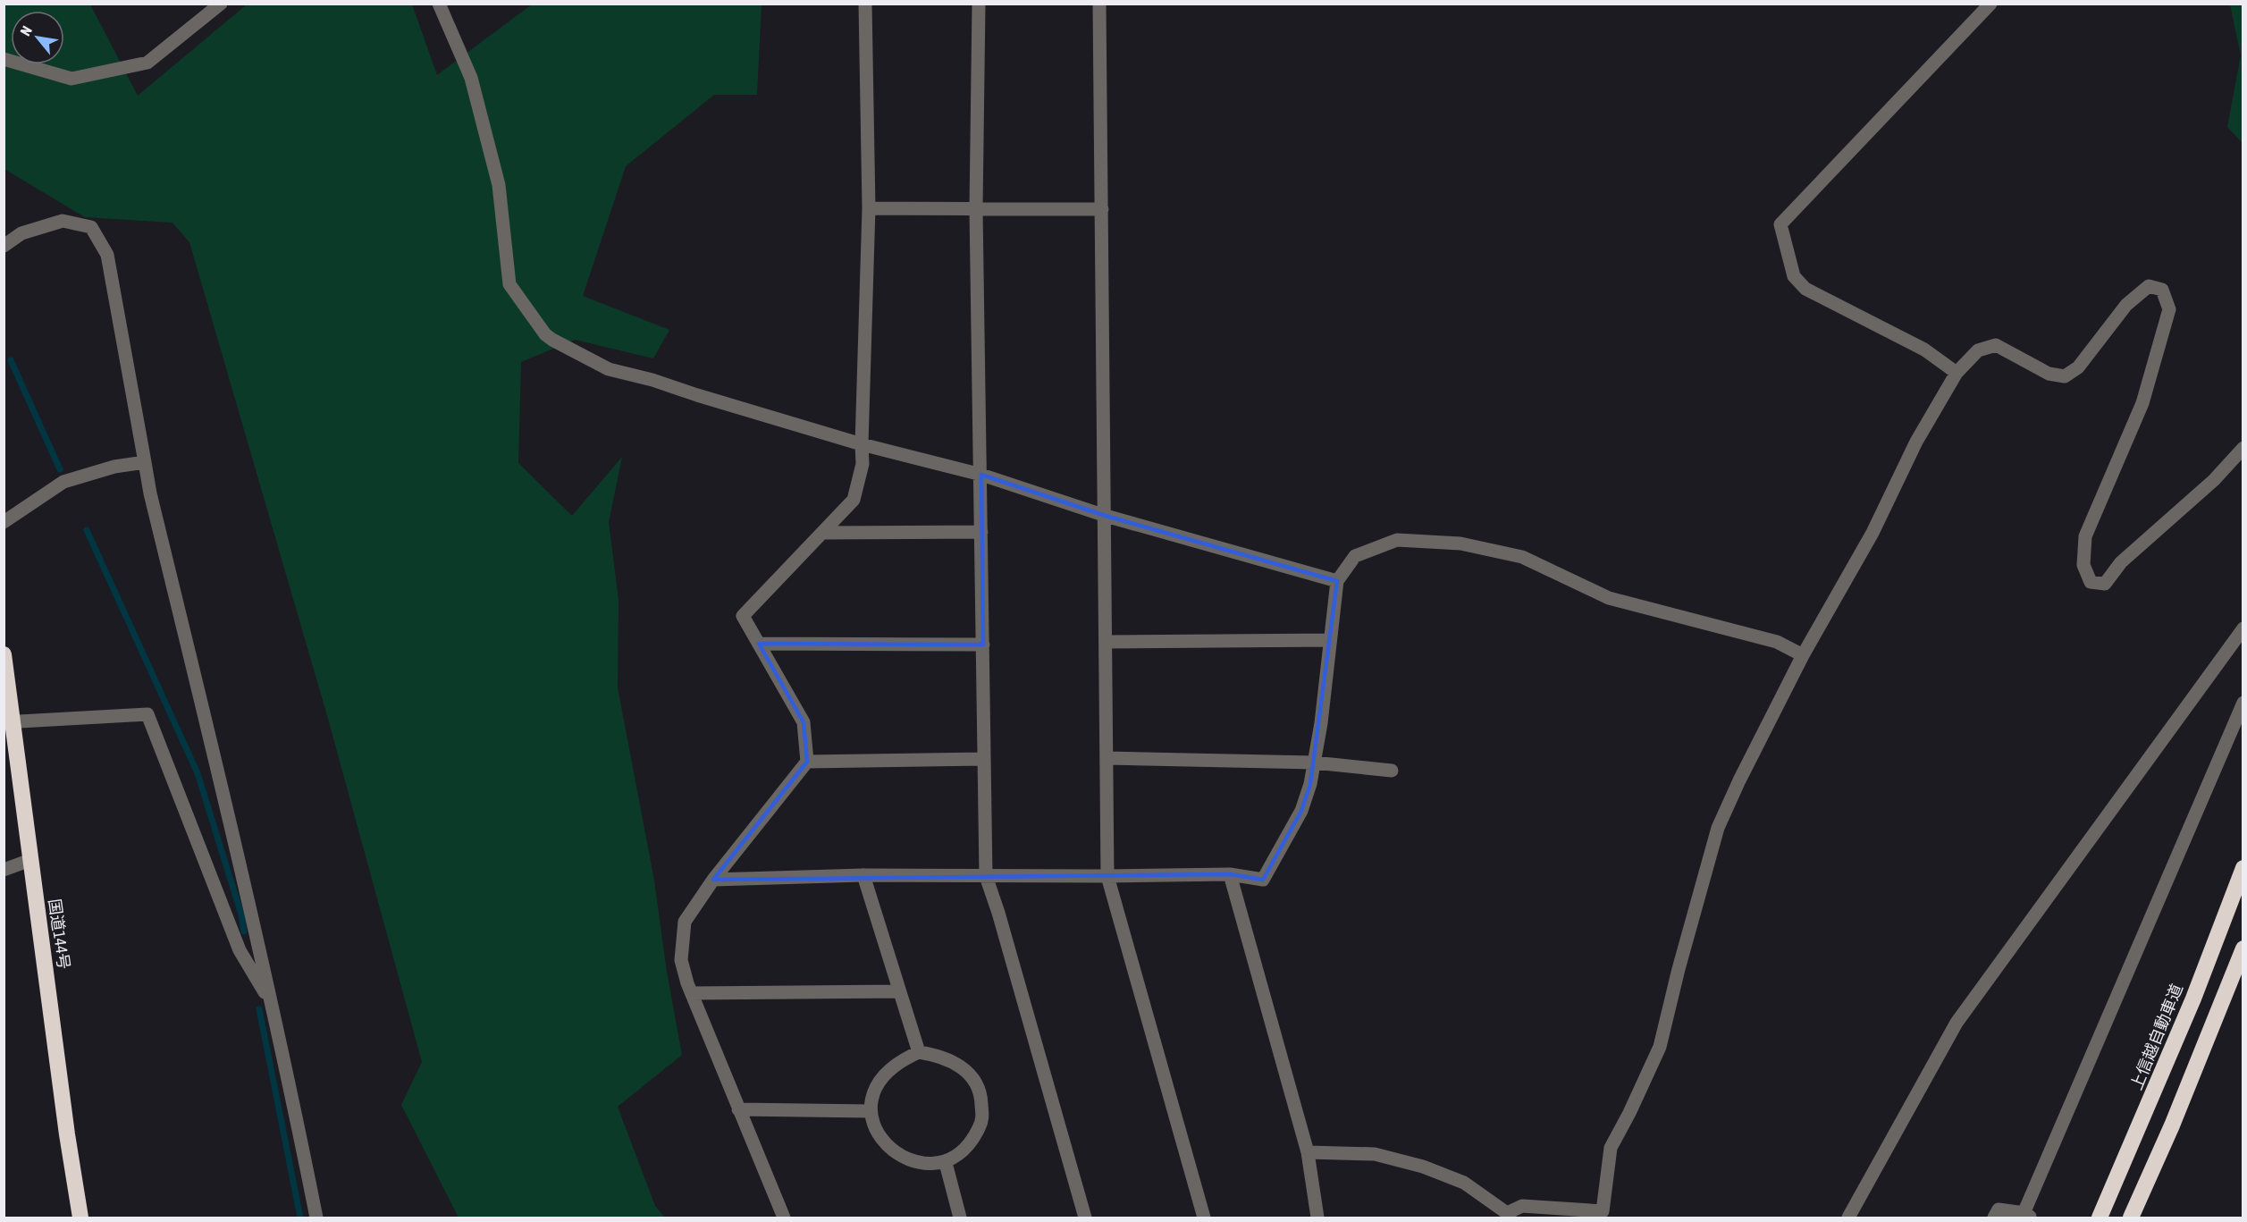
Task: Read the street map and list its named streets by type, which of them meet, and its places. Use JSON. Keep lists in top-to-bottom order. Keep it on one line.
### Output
{"streets":{"highway":["国道144号","上信越自動車道"]},"north":"top left"}
